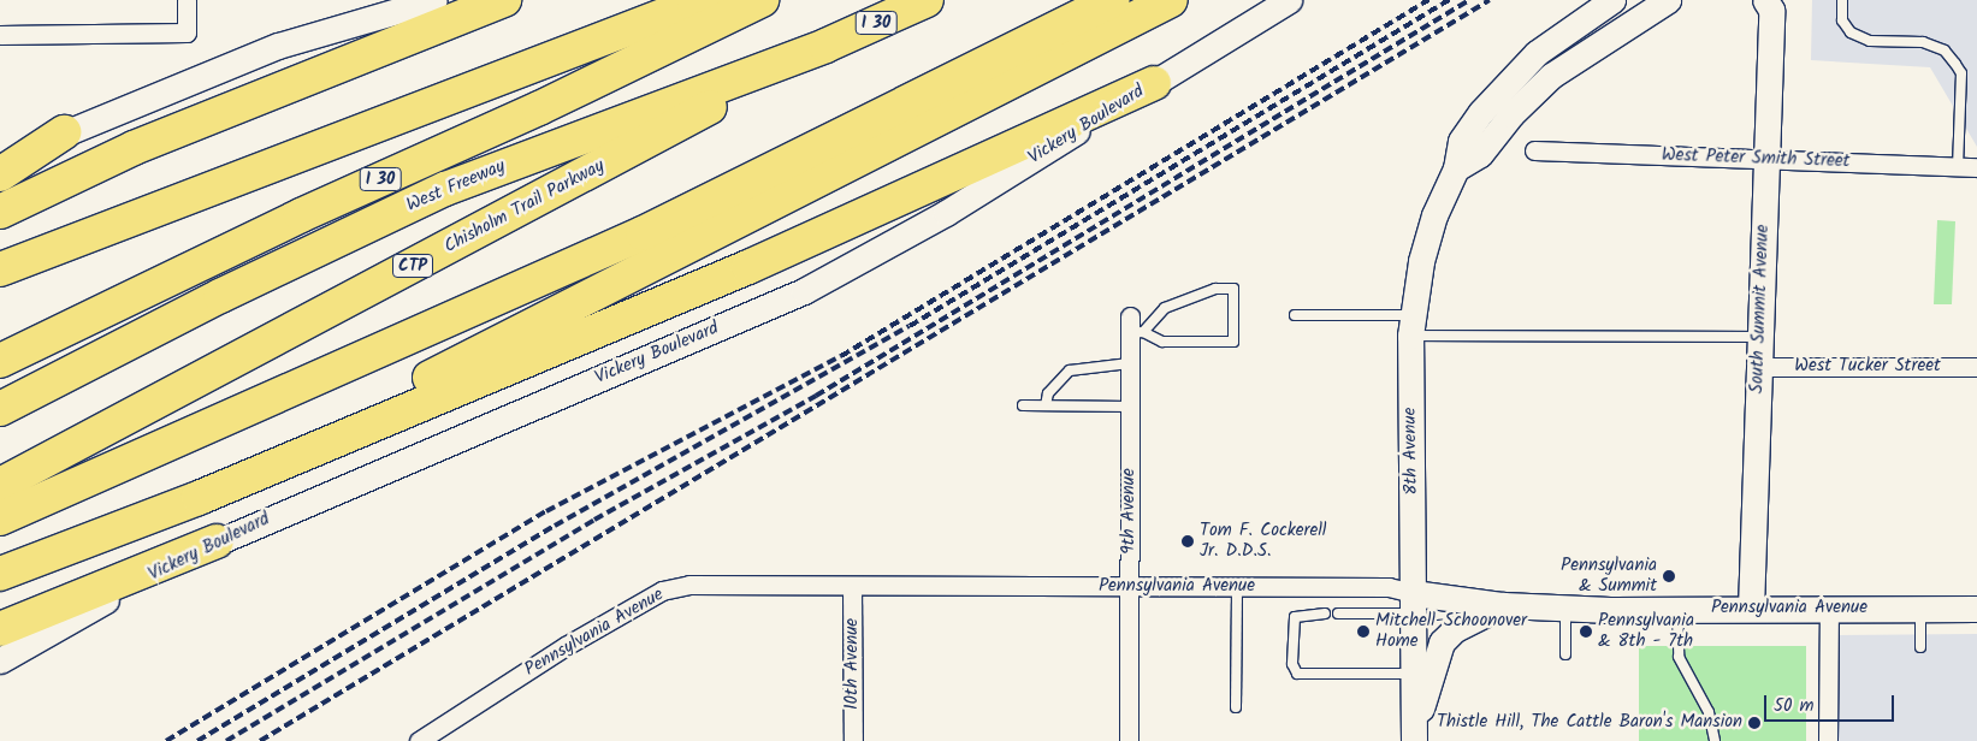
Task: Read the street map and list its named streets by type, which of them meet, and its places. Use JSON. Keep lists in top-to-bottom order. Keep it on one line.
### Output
{"streets":{"highway":["I 30","West Freeway","Chisholm Trail Parkway","CTP"],"main road":["Vickery Boulevard","South Summit Avenue","8th Avenue","Pennsylvania Avenue"],"street":["West Peter Smith Street","West Tucker Street","9th Avenue","10th Avenue"]},"crossings":[["West Peter Smith Street","South Summit Avenue"],["West Freeway","Chisholm Trail Parkway"],["South Summit Avenue","West Tucker Street"],["South Summit Avenue","Pennsylvania Avenue"],["8th Avenue","Pennsylvania Avenue"],["9th Avenue","Pennsylvania Avenue"],["Pennsylvania Avenue","10th Avenue"]],"places":["Tom F. Cockerell Jr. D.D.S.","Pennsylvania & Summit","Mitchell-Schoonover Home","Pennsylvania & 8th - 7th","Thistle Hill, The Cattle Baron's Mansion"],"scale_bar":"50 m"}
